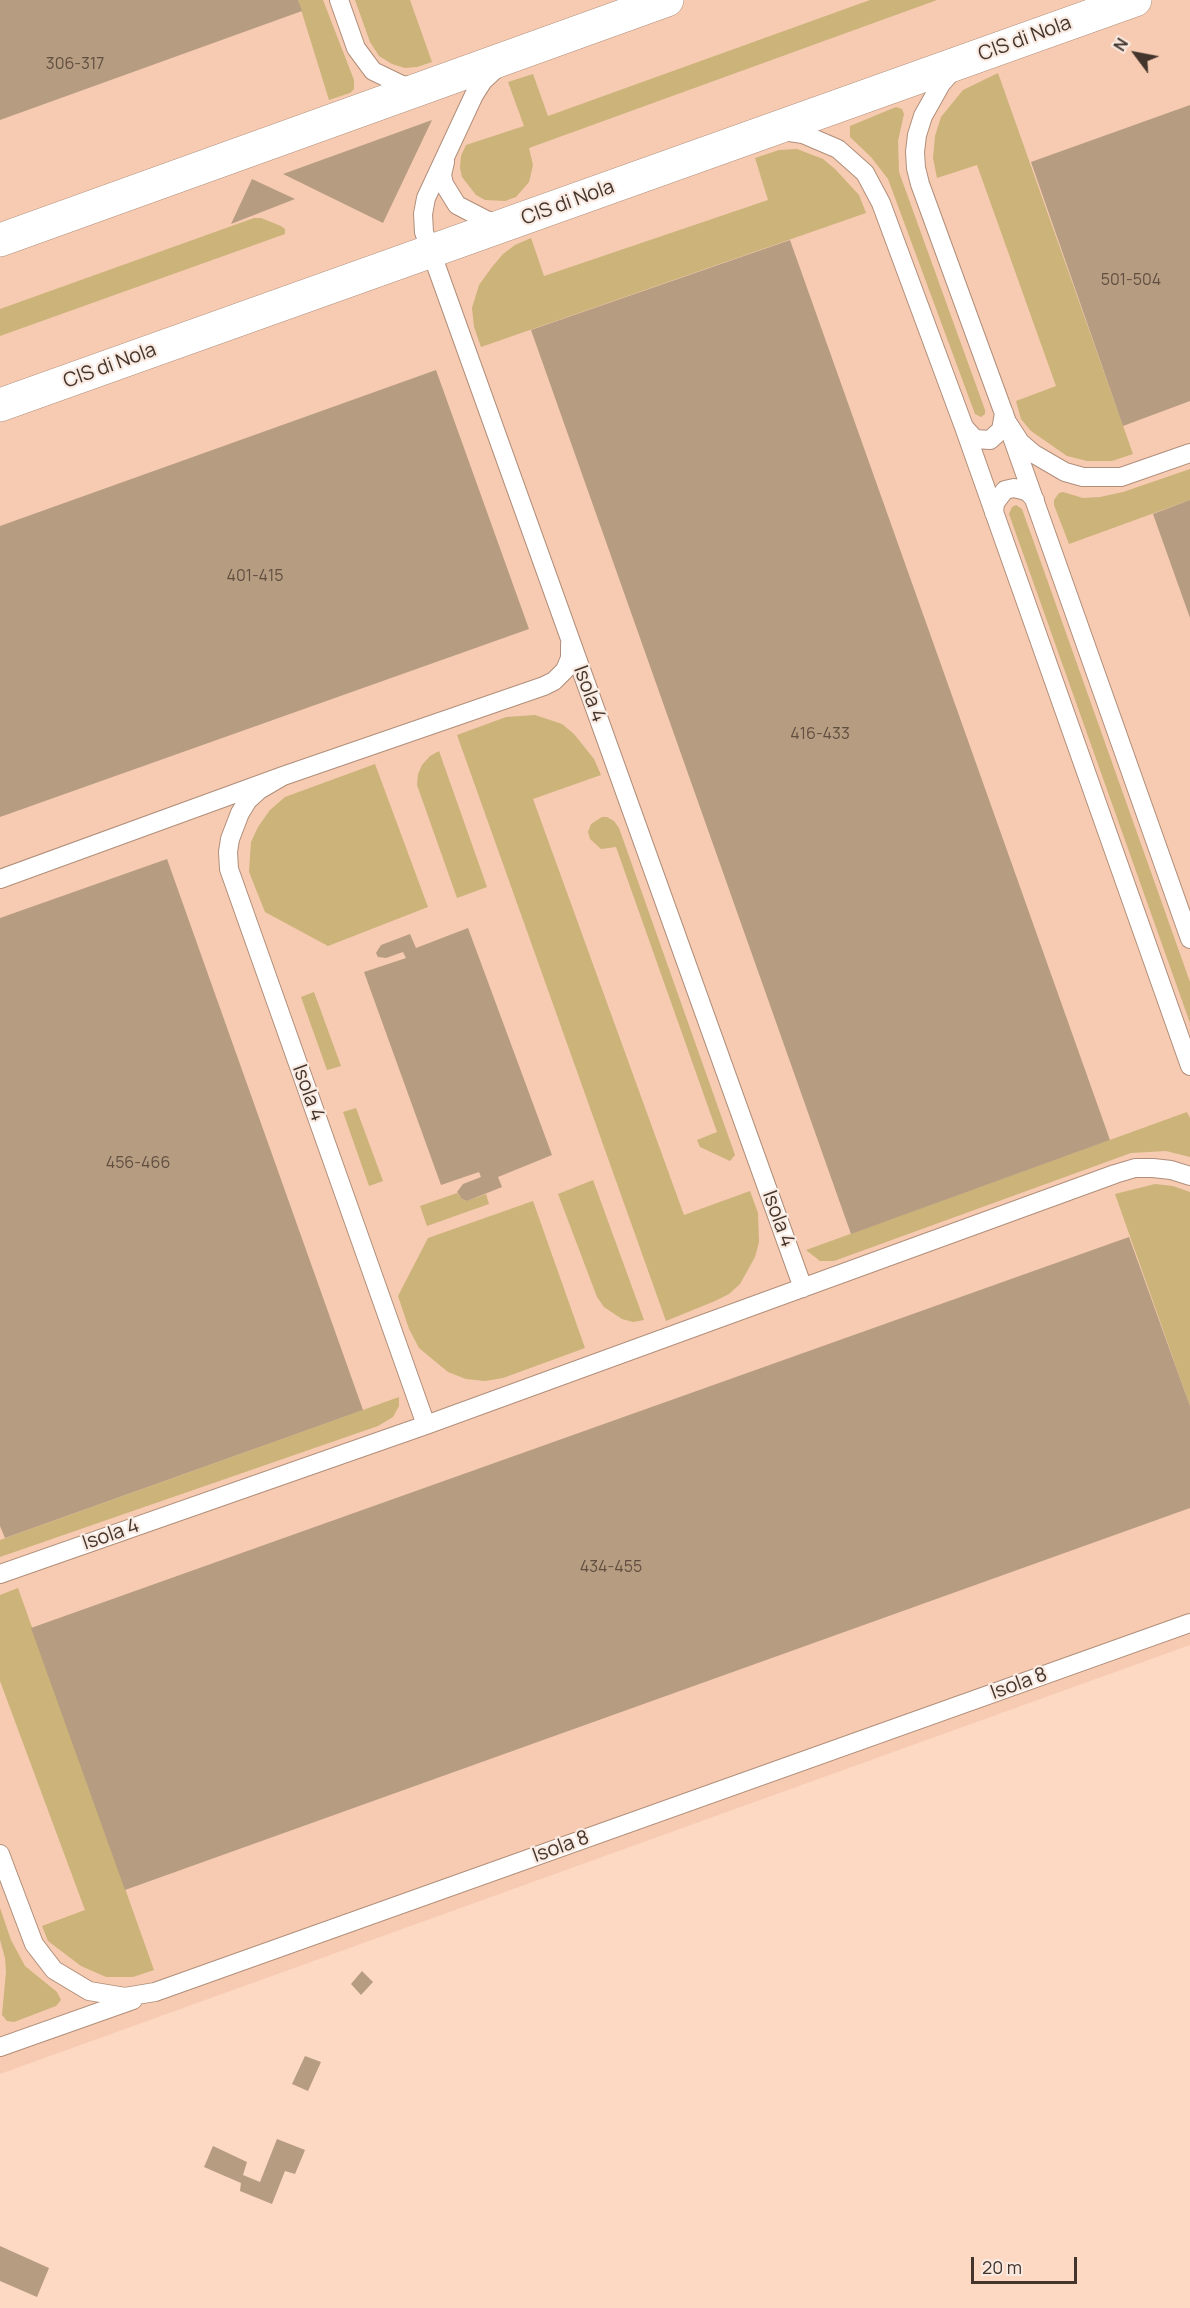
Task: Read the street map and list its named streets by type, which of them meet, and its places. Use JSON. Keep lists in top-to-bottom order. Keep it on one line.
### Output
{"streets":{"street":["CIS di Nola"],"lane":["Isola 4","Isola 8"]},"crossings":[["CIS di Nola","Isola 4"]],"house_numbers":["306-317","501-504","401-415","416-433","456-466","434-455"],"scale_bar":"20 m","north":"top left"}
